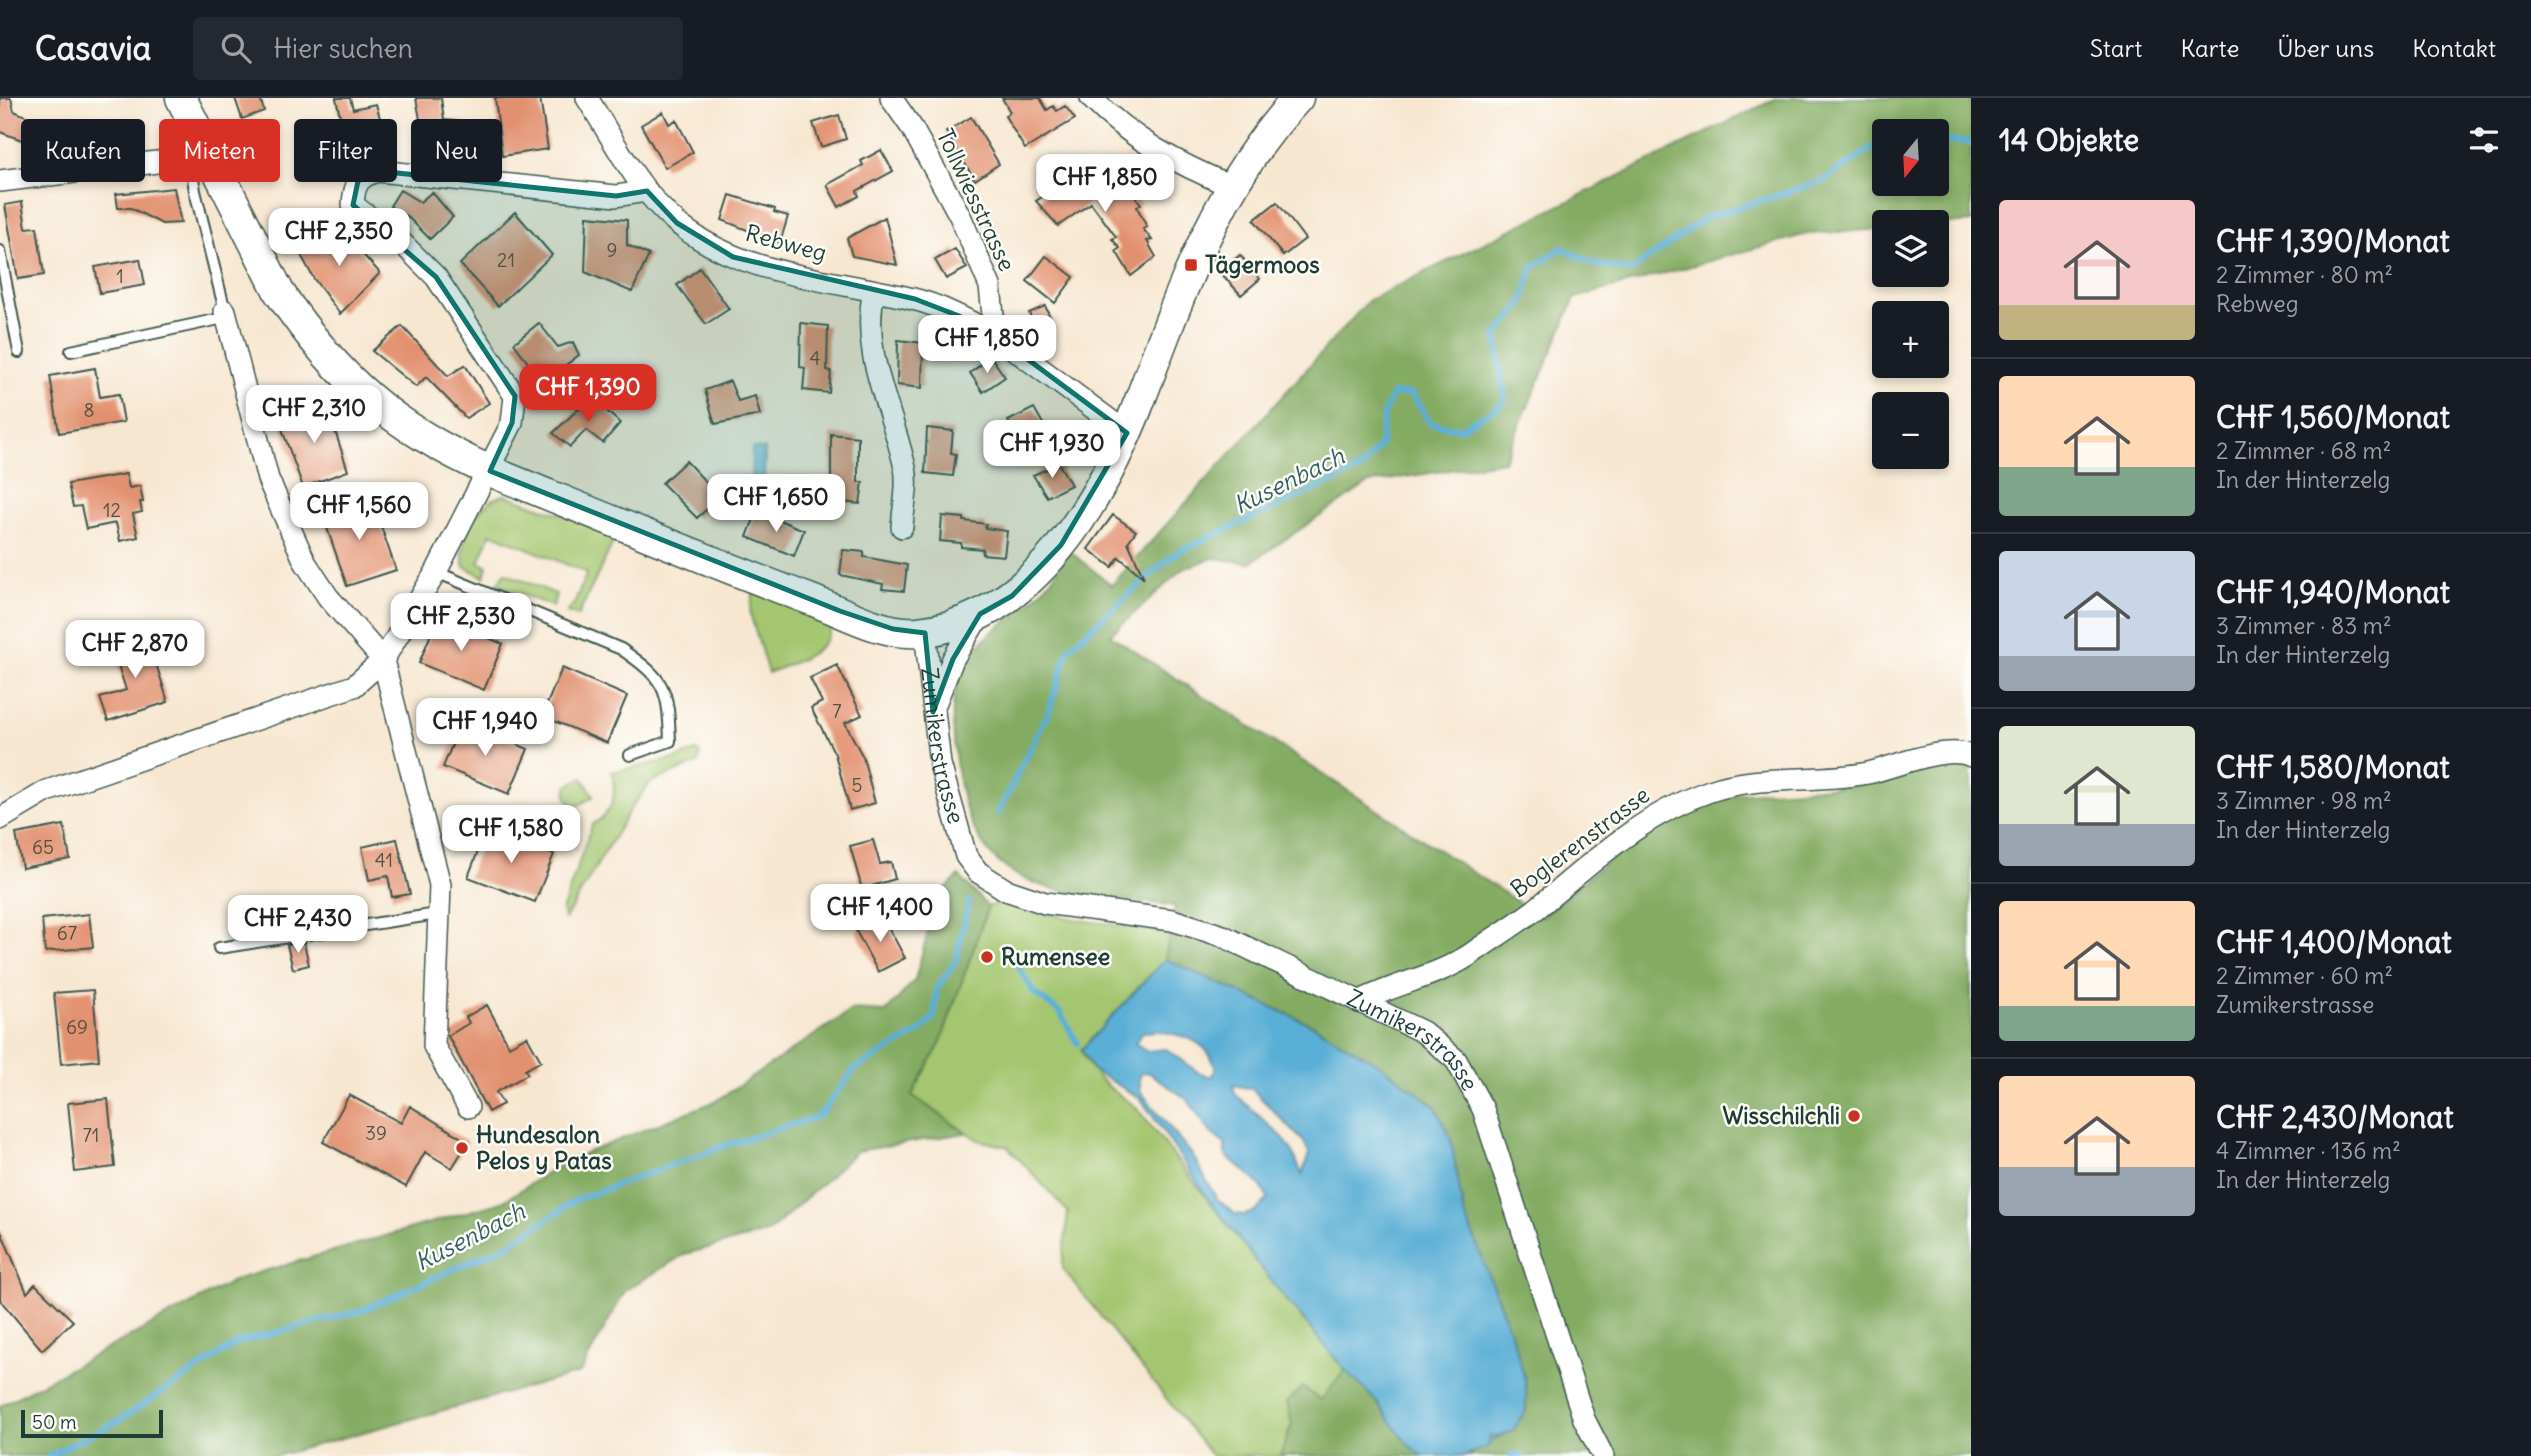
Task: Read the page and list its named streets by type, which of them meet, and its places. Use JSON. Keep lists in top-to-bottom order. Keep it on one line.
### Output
{"streets":{"street":["Tollwiesstrasse","Rebweg","Zumikerstrasse","Boglerenstrasse"]},"crossings":[["Tollwiesstrasse","Rebweg"],["Zumikerstrasse","Boglerenstrasse"]],"water":["Kusenbach"],"places":{"transit":["Tägermoos"],"other":["Rumensee","Wisschilchli","Hundesalon Pelos y Patas"]},"house_numbers":["9","21","1","4","8","12","7","5","65","41","67","69","39","71"],"scale_bar":"50 m","north":"bottom","page":{"header":"Casavia","search":"Hier suchen","nav":["Start","Karte","Über uns","Kontakt"],"heading":"14 Objekte","map_buttons":["+","−"],"chip":["Kaufen","Mieten","Filter","Neu"],"price":["CHF 1,850","CHF 2,350","CHF 1,850","CHF 1,390","CHF 2,310","CHF 1,930","CHF 1,650","CHF 1,560","CHF 2,530","CHF 2,870","CHF 1,940","CHF 1,580","CHF 1,400","CHF 2,430"],"list":[{"name":"CHF 1,390/Monat","note":"2 Zimmer · 80 m² · Rebweg"},{"name":"CHF 1,560/Monat","note":"2 Zimmer · 68 m² · In der Hinterzelg"},{"name":"CHF 1,940/Monat","note":"3 Zimmer · 83 m² · In der Hinterzelg"},{"name":"CHF 1,580/Monat","note":"3 Zimmer · 98 m² · In der Hinterzelg"},{"name":"CHF 1,400/Monat","note":"2 Zimmer · 60 m² · Zumikerstrasse"},{"name":"CHF 2,430/Monat","note":"4 Zimmer · 136 m² · In der Hinterzelg"}],"scale":"50 m"}}
